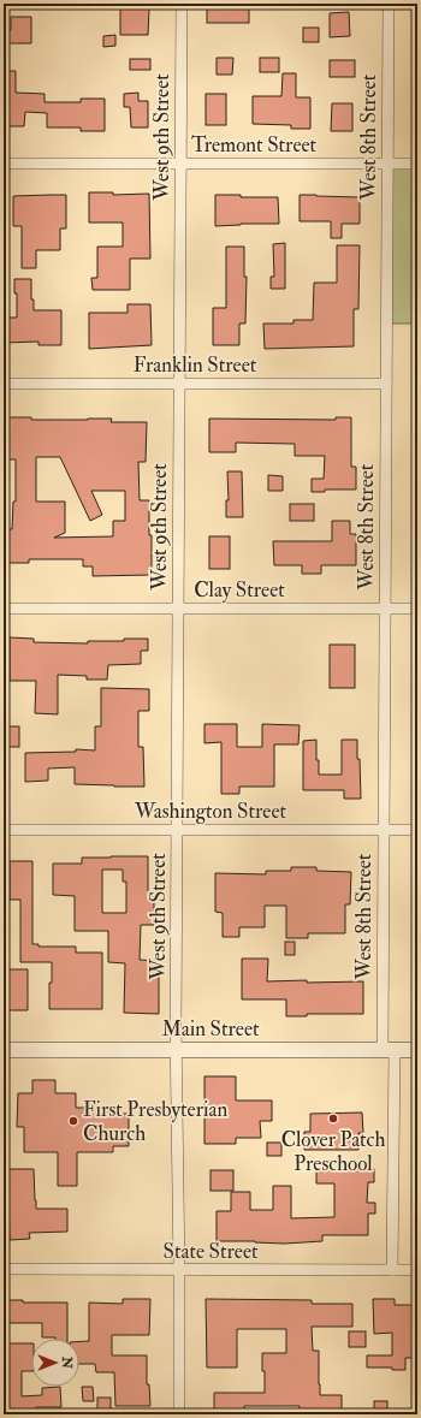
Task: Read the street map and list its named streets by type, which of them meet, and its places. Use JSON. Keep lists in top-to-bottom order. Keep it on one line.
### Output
{"streets":{"main road":["Main Street"],"street":["West 9th Street","West 8th Street","Tremont Street","Franklin Street","Clay Street","Washington Street","State Street"]},"crossings":[["West 9th Street","Tremont Street"],["West 9th Street","Franklin Street"],["West 9th Street","Clay Street"],["West 9th Street","Washington Street"],["West 9th Street","Main Street"],["West 9th Street","State Street"],["West 8th Street","Tremont Street"],["West 8th Street","Franklin Street"],["West 8th Street","Clay Street"],["West 8th Street","Washington Street"],["West 8th Street","Main Street"],["West 8th Street","State Street"]],"places":["Clover Patch Preschool","First Presbyterian Church"],"north":"right"}
